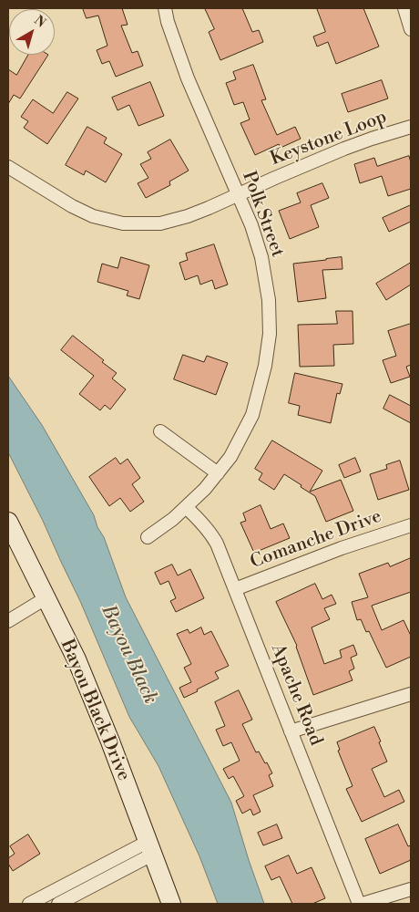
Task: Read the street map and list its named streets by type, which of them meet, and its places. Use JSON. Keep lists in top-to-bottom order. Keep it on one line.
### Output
{"streets":{"main road":["Bayou Black Drive"],"street":["Keystone Loop","Polk Street","Comanche Drive","Apache Road"]},"crossings":[["Keystone Loop","Polk Street"],["Polk Street","Apache Road"],["Comanche Drive","Apache Road"]],"water":["Bayou Black"],"north":"top right"}
